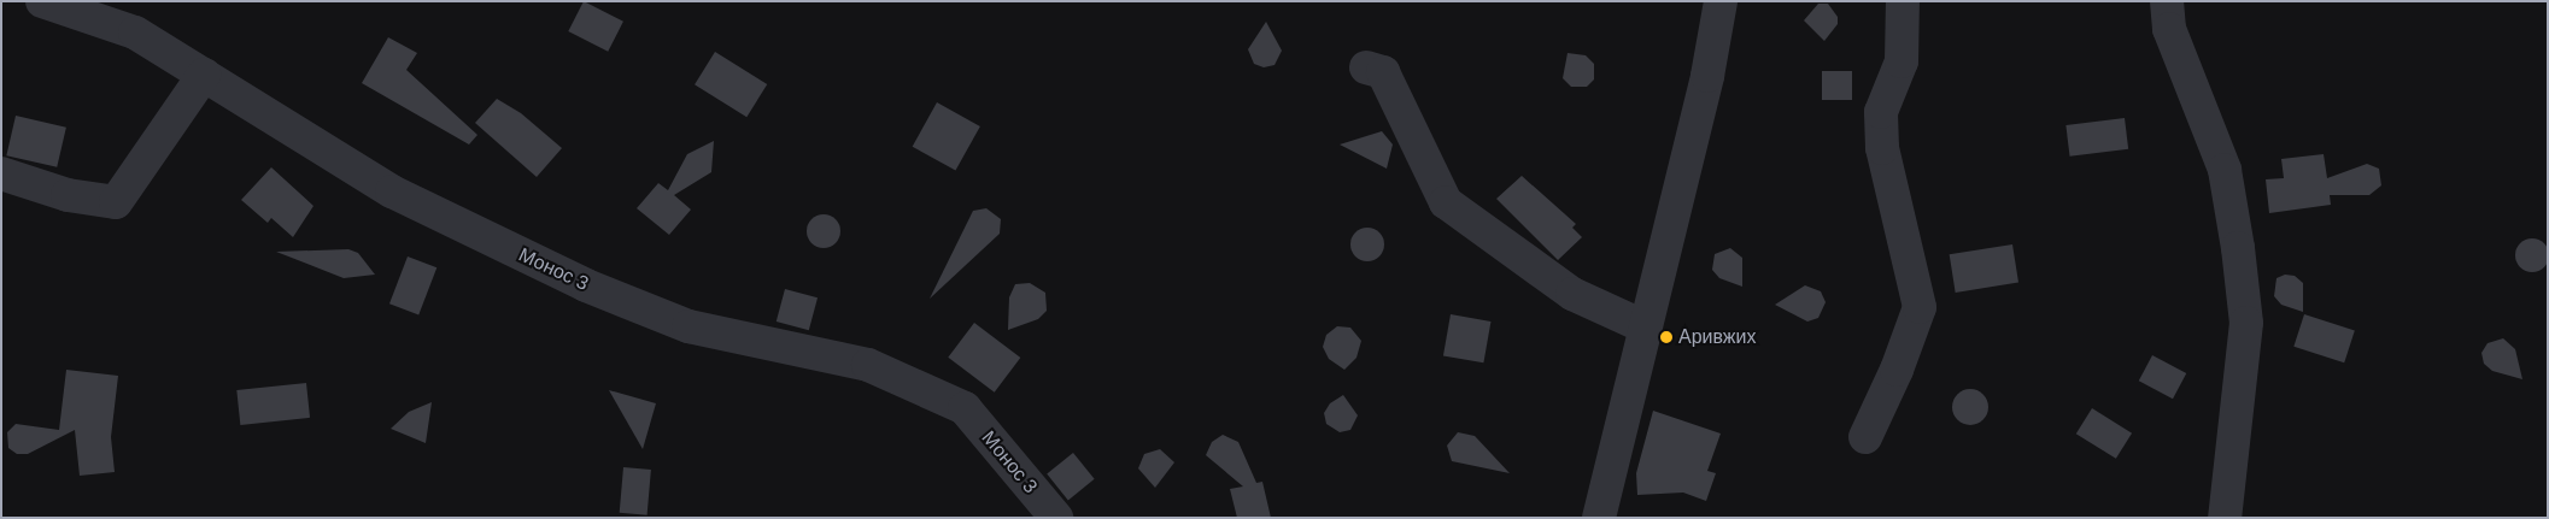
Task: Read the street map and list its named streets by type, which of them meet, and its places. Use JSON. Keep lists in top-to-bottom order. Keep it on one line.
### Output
{"streets":{"street":["Монос 3"]},"places":["Аривжих"]}
